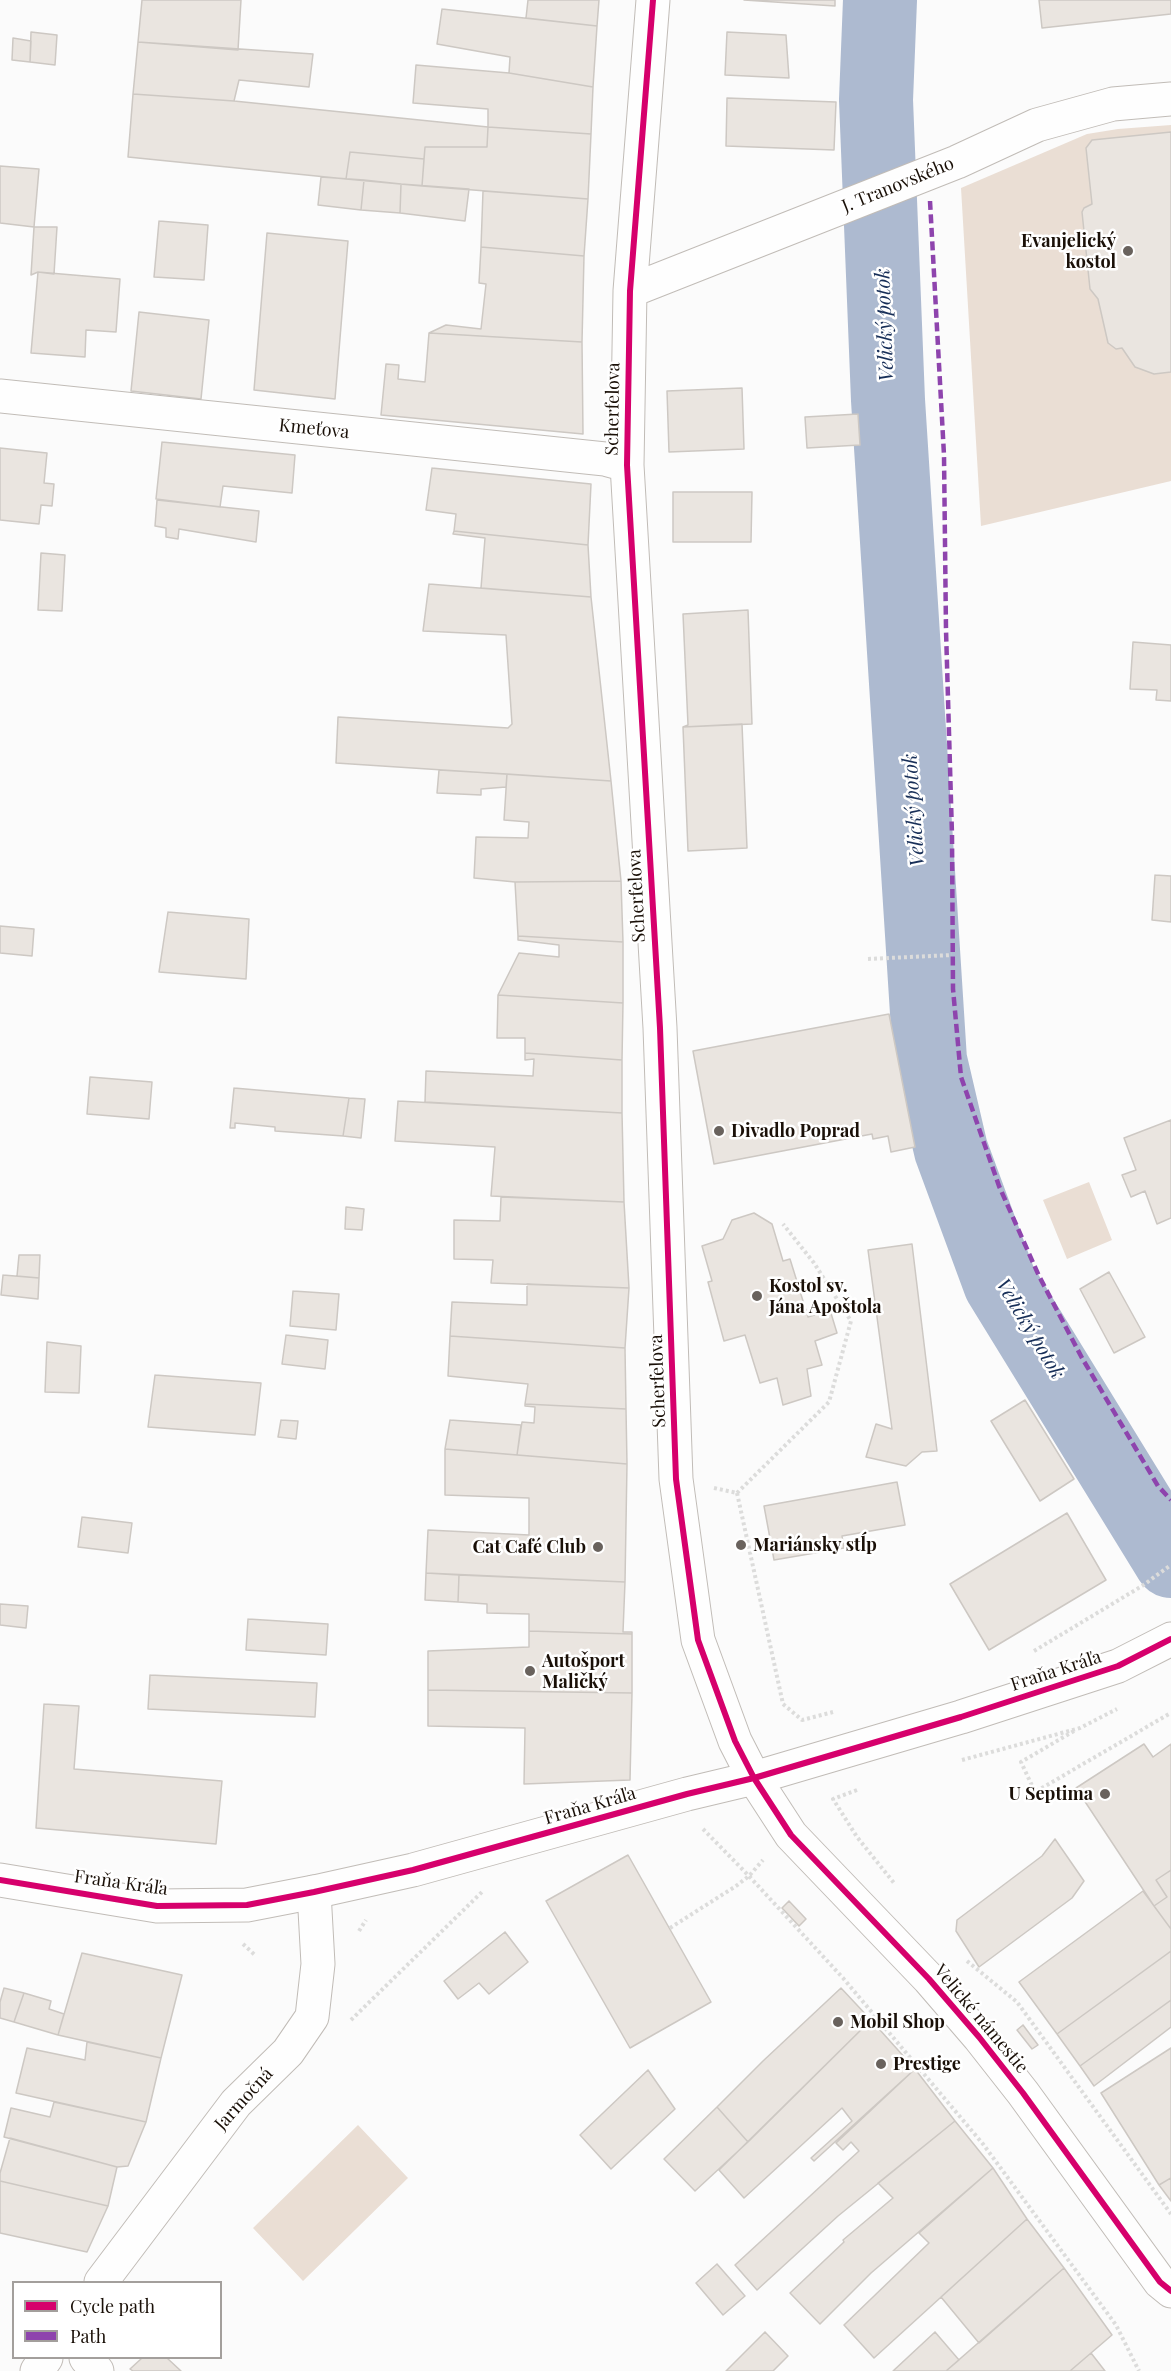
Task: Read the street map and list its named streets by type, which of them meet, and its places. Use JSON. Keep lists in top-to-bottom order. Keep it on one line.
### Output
{"streets":{"street":["J. Tranovského","Scherfelova","Kmeťova","Fraňa Kráľa","Velické námestie","Jarmočná"]},"crossings":[["J. Tranovského","Scherfelova"],["Scherfelova","Kmeťova"],["Scherfelova","Fraňa Kráľa"],["Scherfelova","Velické námestie"],["Fraňa Kráľa","Velické námestie"],["Fraňa Kráľa","Jarmočná"]],"water":["Velický potok"],"places":["Evanjelický kostol","Divadlo Poprad","Kostol sv. Jána Apoštola","Mariánsky stĺp","Cat Café Club","Autošport Maličký","U Septima","Mobil Shop","Prestige"],"legend":["Cycle path","Path"]}
